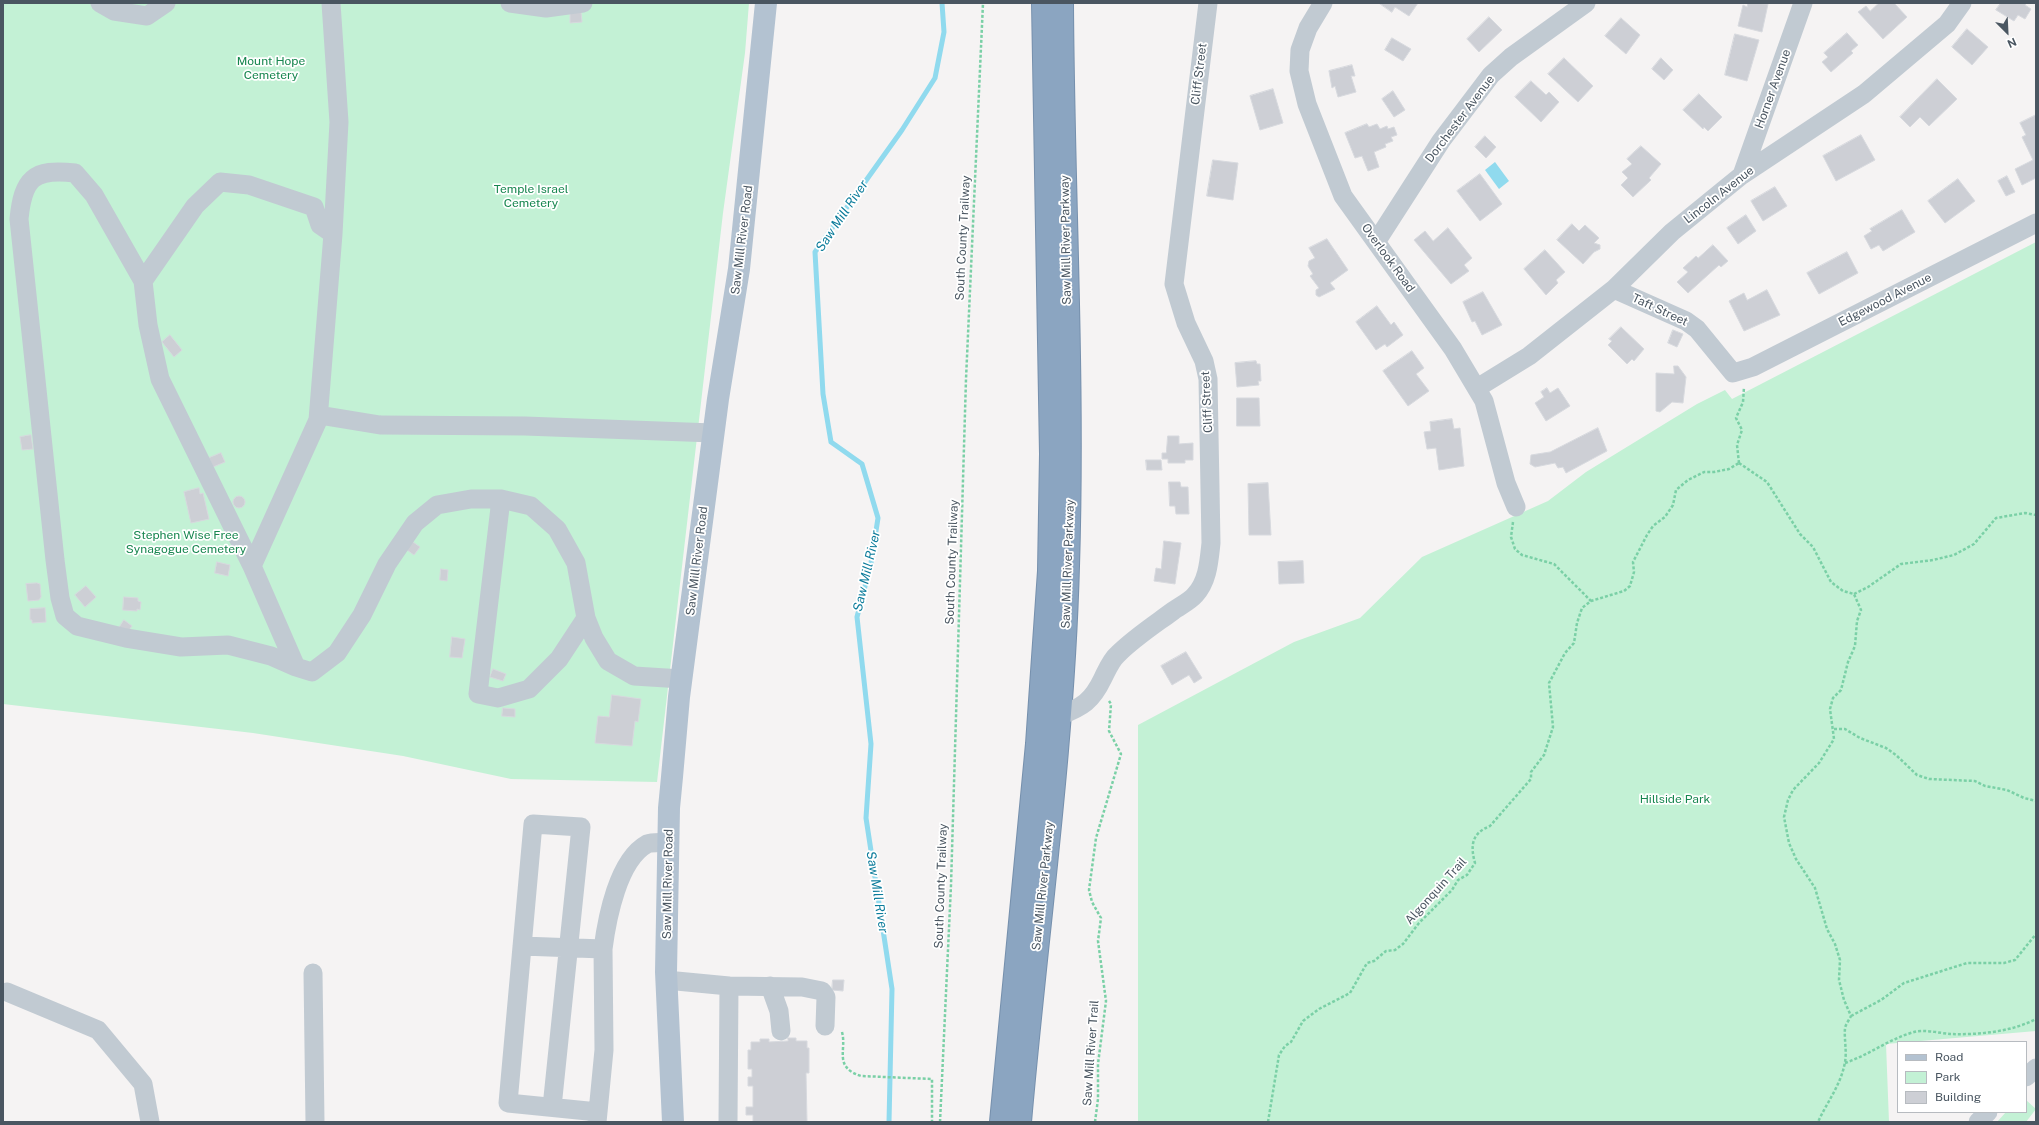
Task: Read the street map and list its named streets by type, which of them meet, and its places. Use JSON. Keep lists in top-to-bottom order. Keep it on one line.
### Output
{"streets":{"highway":["Saw Mill River Parkway"],"main road":["Saw Mill River Road"],"street":["Cliff Street","Horner Avenue","Dorchester Avenue","Lincoln Avenue","Overlook Road","Edgewood Avenue","Taft Street"],"path":["South County Trailway","Algonquin Trail","Saw Mill River Trail"]},"crossings":[["Cliff Street","Saw Mill River Parkway"],["Cliff Street","Saw Mill River Trail"],["Horner Avenue","Lincoln Avenue"],["Dorchester Avenue","Overlook Road"],["Lincoln Avenue","Overlook Road"],["Lincoln Avenue","Taft Street"],["Edgewood Avenue","Taft Street"]],"water":["Saw Mill River"],"parks":["Mount Hope Cemetery","Temple Israel Cemetery","Stephen Wise Free Synagogue Cemetery","Hillside Park"],"legend":["Road","Park","Building"],"north":"bottom right"}
